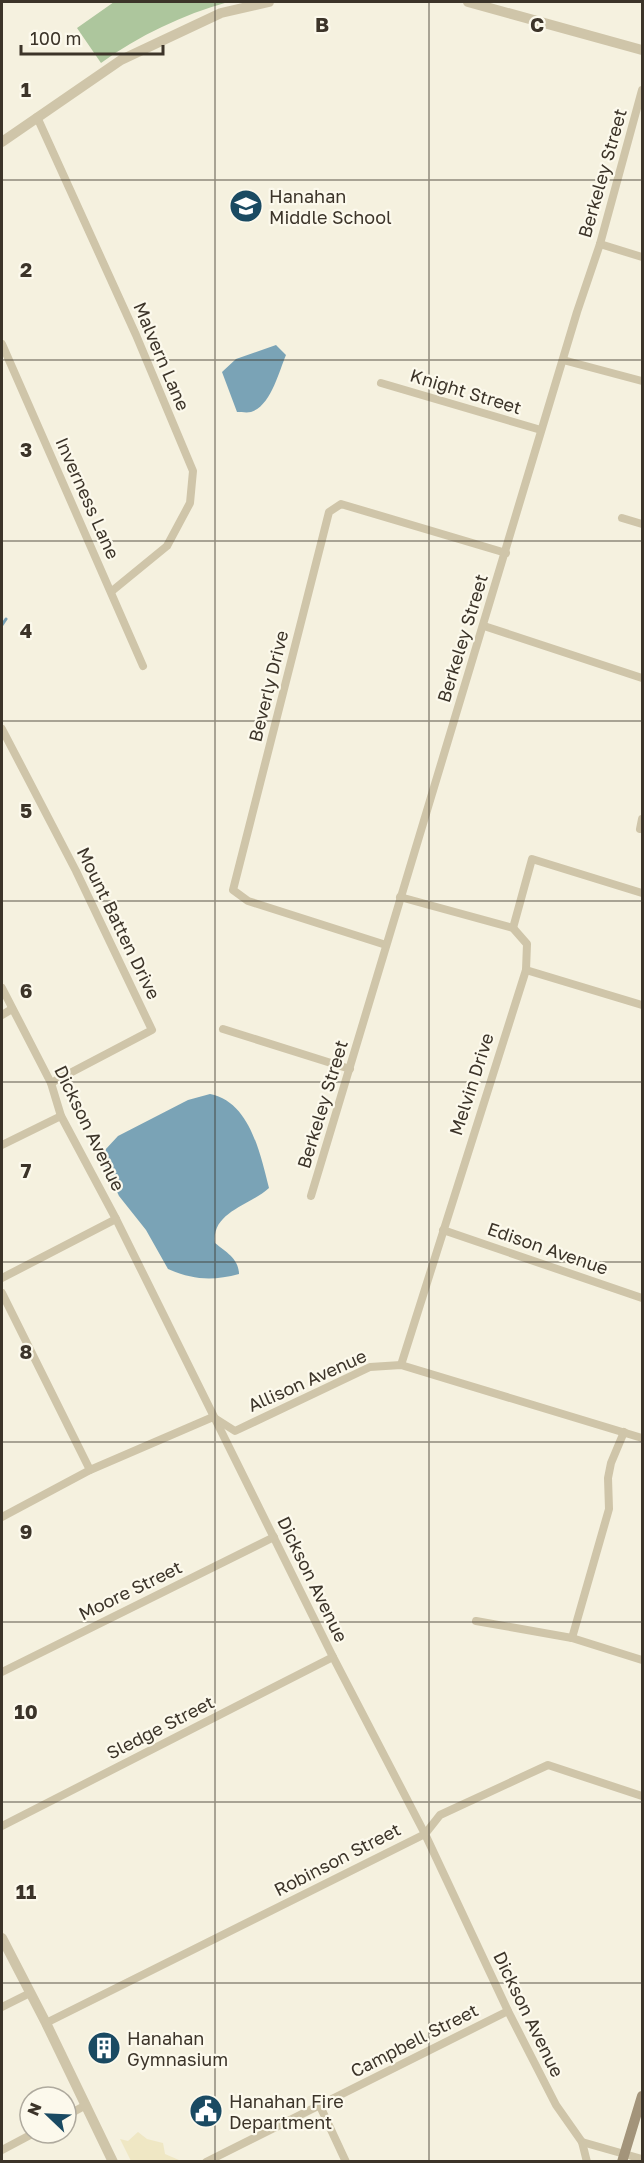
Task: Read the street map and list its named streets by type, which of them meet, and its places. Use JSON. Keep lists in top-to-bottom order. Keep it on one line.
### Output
{"streets":{"street":["Berkeley Street","Malvern Lane","Knight Street","Inverness Lane","Beverly Drive","Mount Batten Drive","Melvin Drive","Dickson Avenue","Edison Avenue","Allison Avenue","Moore Street","Sledge Street","Robinson Street","Campbell Street"]},"crossings":[["Berkeley Street","Knight Street"],["Berkeley Street","Beverly Drive"],["Malvern Lane","Inverness Lane"],["Mount Batten Drive","Dickson Avenue"],["Melvin Drive","Edison Avenue"],["Melvin Drive","Allison Avenue"],["Dickson Avenue","Allison Avenue"],["Dickson Avenue","Moore Street"],["Dickson Avenue","Sledge Street"],["Dickson Avenue","Robinson Street"],["Dickson Avenue","Campbell Street"]],"places":{"school or university":["Hanahan Middle School"],"building":["Hanahan Gymnasium"],"public building":["Hanahan Fire Department"]},"scale_bar":"100 m","north":"top left","grid":{"columns":["B","C"],"rows":["1","2","3","4","5","6","7","8","9","10","11"]}}
